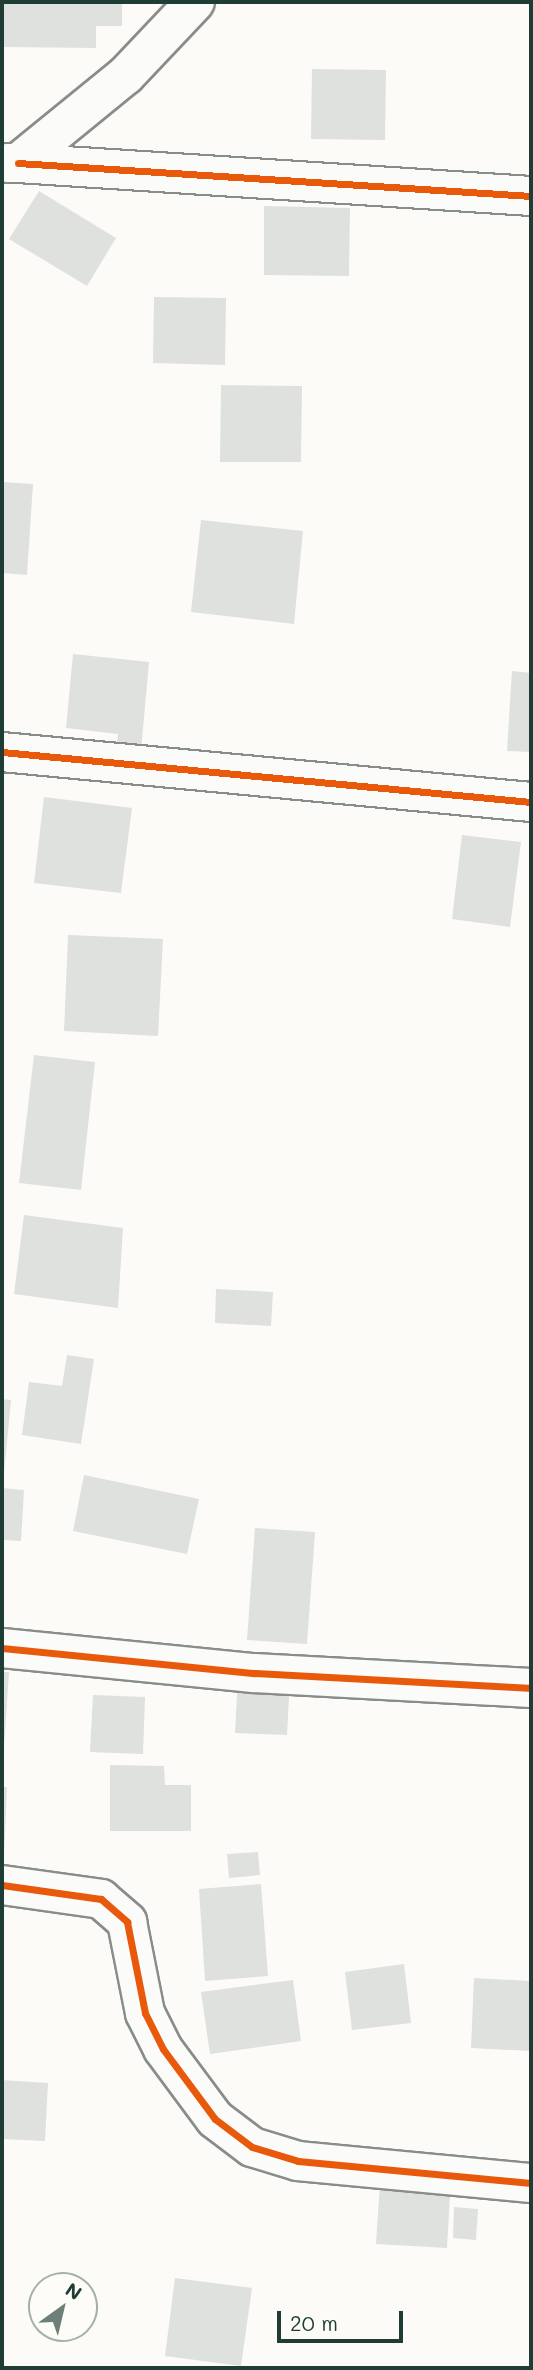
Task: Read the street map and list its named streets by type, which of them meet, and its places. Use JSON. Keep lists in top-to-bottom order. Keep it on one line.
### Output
{"scale_bar":"20 m","north":"top right"}
